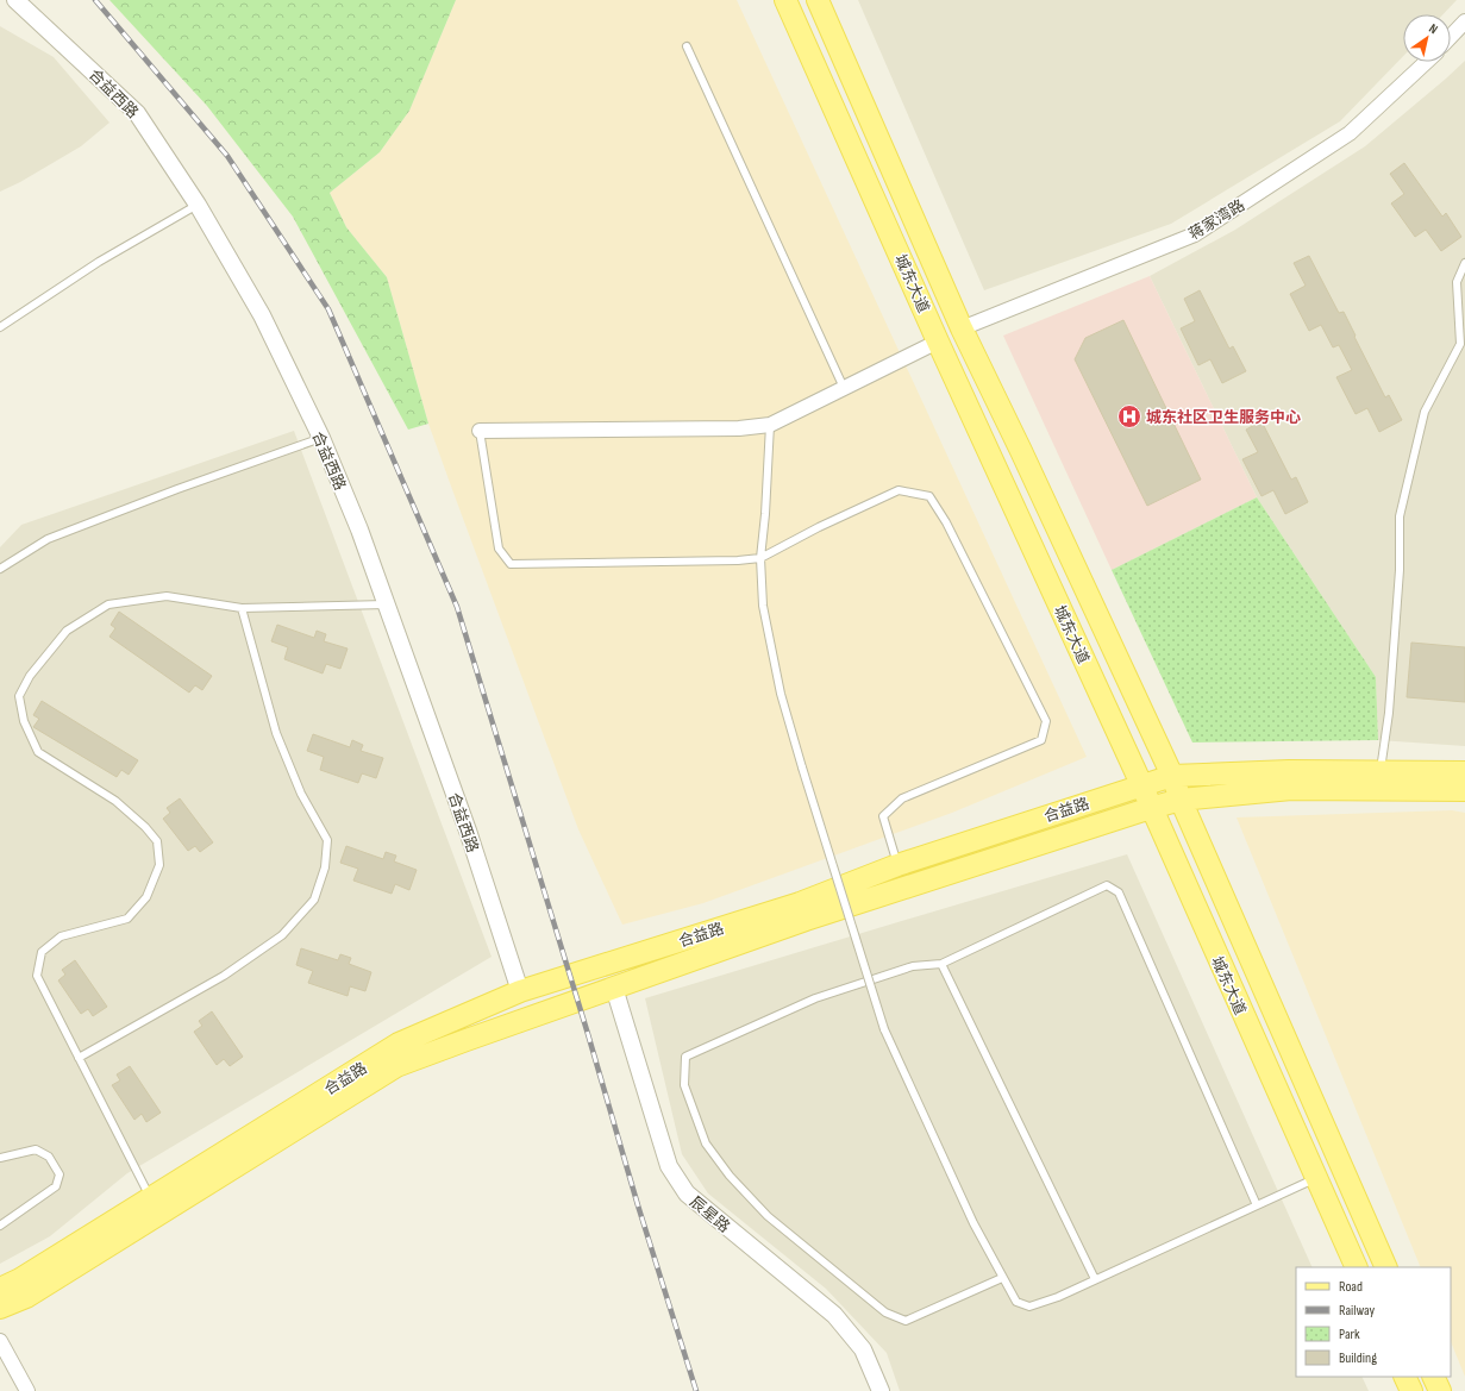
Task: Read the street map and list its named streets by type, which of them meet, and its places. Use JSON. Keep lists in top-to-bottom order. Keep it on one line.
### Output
{"streets":{"main road":["城东大道","合益路"],"street":["合益西路","蒋家湾路","辰星路"]},"crossings":[["合益西路","合益路"],["蒋家湾路","城东大道"],["城东大道","合益路"],["合益路","辰星路"]],"places":{"hospital":["城东社区卫生服务中心"]},"legend":["Road","Railway","Park","Building"],"north":"top right"}
